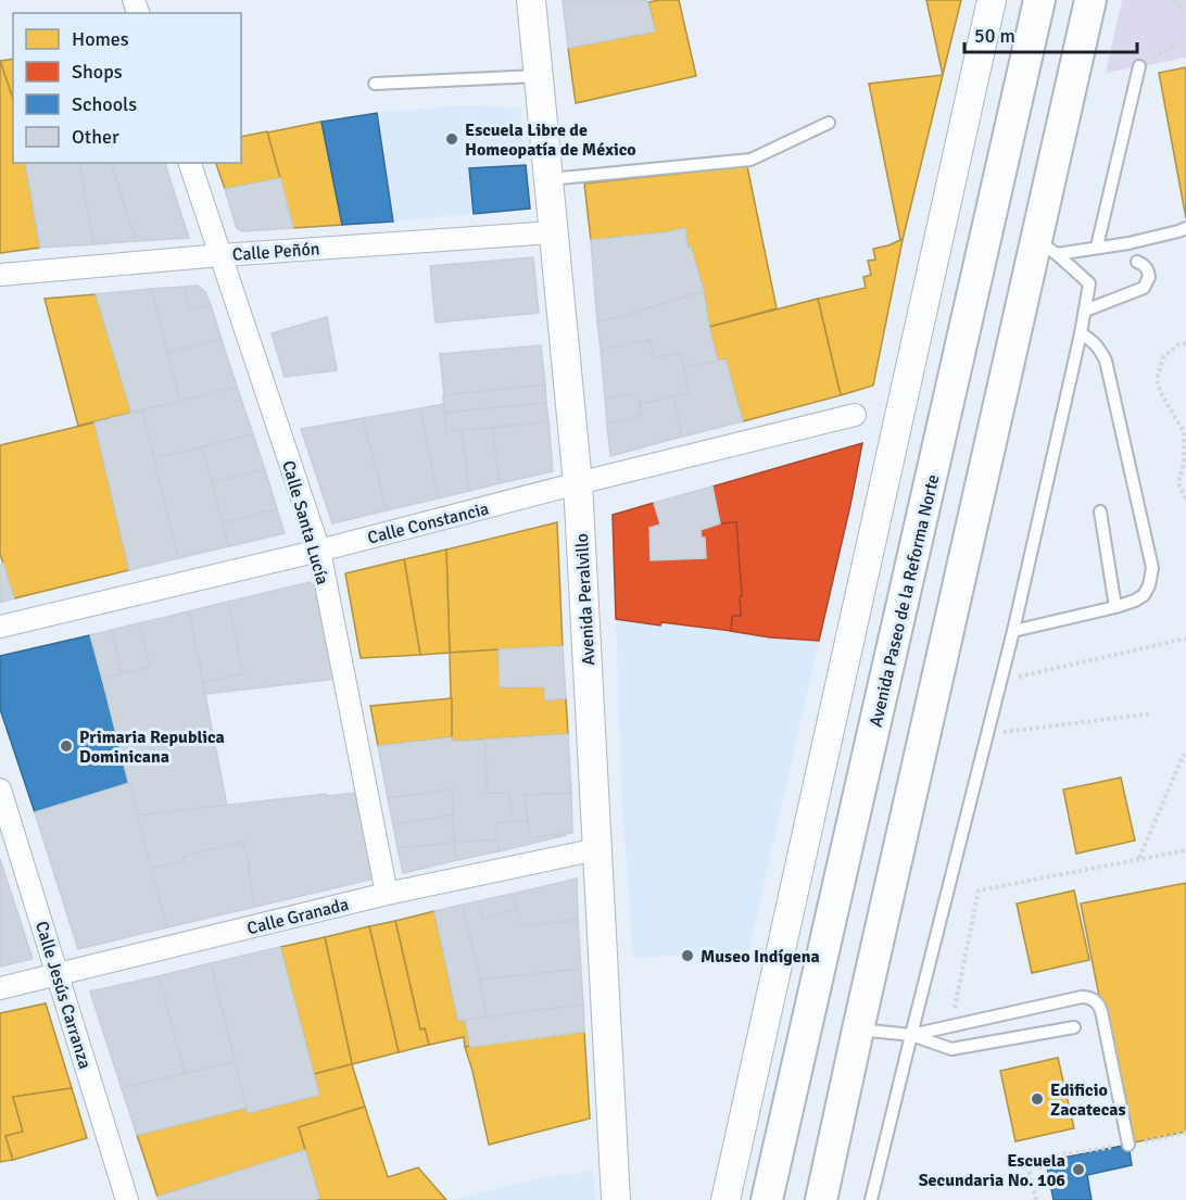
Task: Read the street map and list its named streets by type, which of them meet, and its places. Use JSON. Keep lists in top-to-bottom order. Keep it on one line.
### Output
{"streets":{"main road":["Avenida Paseo de la Reforma Norte"],"street":["Calle Peñón","Calle Santa Lucía","Calle Constancia","Avenida Peralvillo","Calle Granada","Calle Jesús Carranza"]},"crossings":[["Calle Peñón","Calle Santa Lucía"],["Calle Peñón","Avenida Peralvillo"],["Calle Santa Lucía","Calle Constancia"],["Calle Santa Lucía","Calle Granada"],["Calle Constancia","Avenida Peralvillo"],["Avenida Peralvillo","Calle Granada"],["Calle Granada","Calle Jesús Carranza"]],"places":["Escuela Libre de Homeopatía de México","Primaria Republica Dominicana","Museo Indígena","Edificio Zacatecas","Escuela Secundaria No. 106"],"legend":["Homes","Shops","Schools","Other"],"scale_bar":"50 m"}
